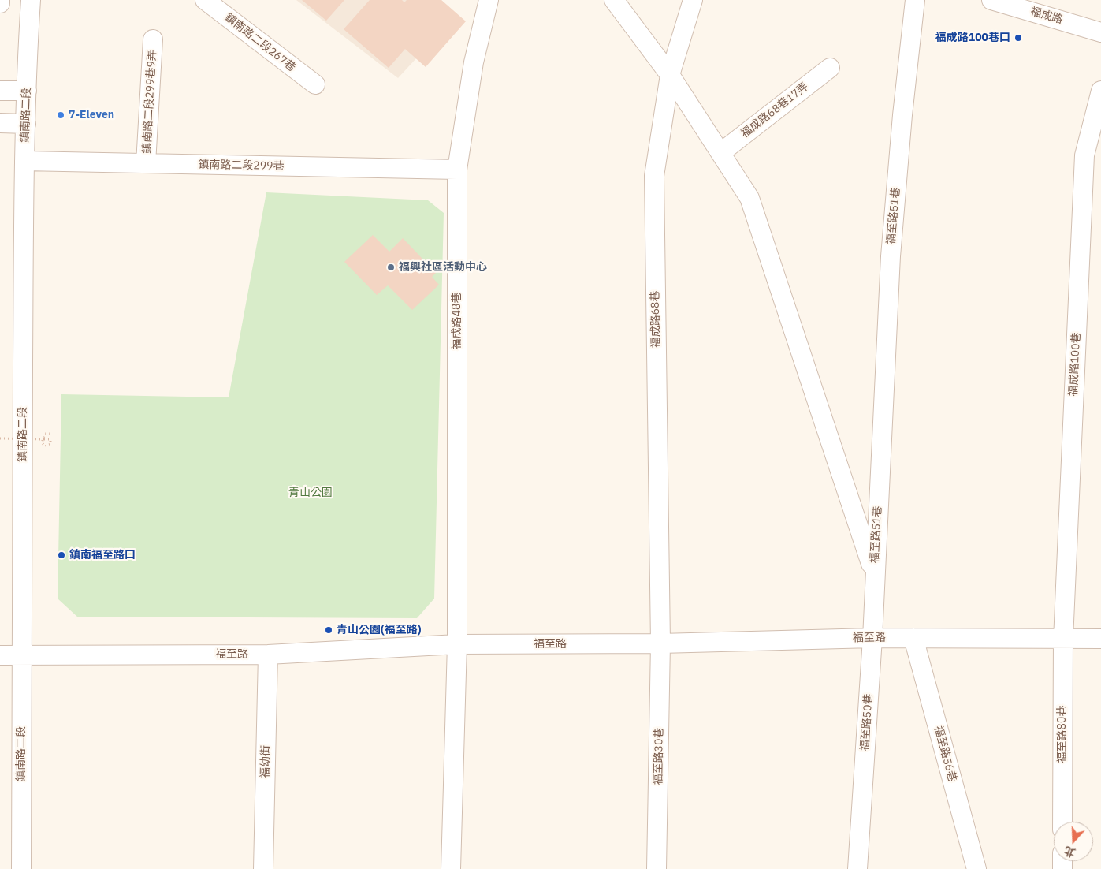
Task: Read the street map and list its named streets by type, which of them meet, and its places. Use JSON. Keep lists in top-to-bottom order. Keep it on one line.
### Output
{"streets":{"street":["福成路","鎮南路二段267巷","鎮南路二段299巷9弄","福成路68巷17弄","鎮南路二段","鎮南路二段299巷","福至路51巷","福成路68巷","福成路48巷","福成路100巷","福至路","福至路50巷","福至路80巷","福至路56巷","福至路30巷","福幼街"]},"crossings":[["鎮南路二段299巷9弄","鎮南路二段299巷"],["福成路68巷17弄","福至路51巷"],["鎮南路二段","鎮南路二段299巷"],["鎮南路二段","福至路"],["鎮南路二段299巷","福成路48巷"],["福至路51巷","福成路68巷"],["福至路51巷","福至路50巷"],["福成路68巷","福至路"],["福成路68巷","福至路30巷"],["福成路48巷","福至路"],["福成路100巷","福至路"],["福成路100巷","福至路80巷"],["福至路","福至路50巷"],["福至路","福至路80巷"],["福至路","福至路56巷"],["福至路","福至路30巷"],["福至路","福幼街"]],"parks":["青山公園"],"places":["福成路100巷口","7-Eleven","福興社區活動中心","鎮南福至路口","青山公園(福至路)"],"north":"bottom"}
